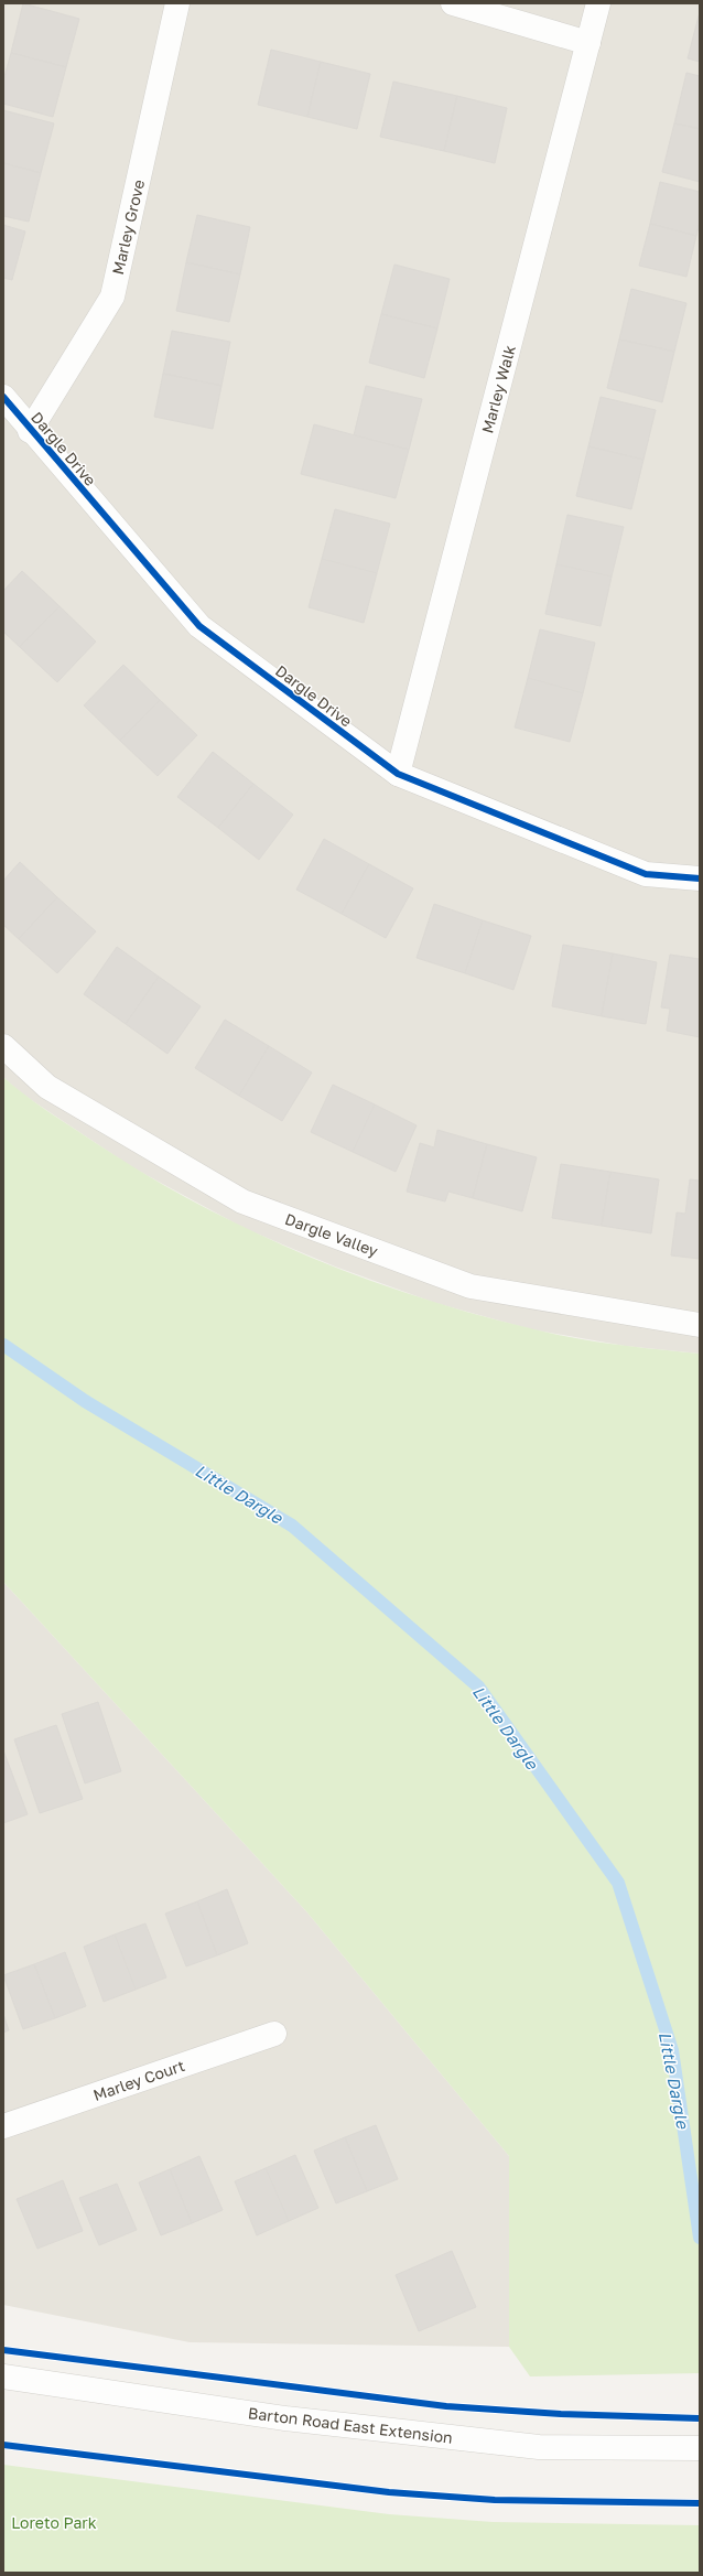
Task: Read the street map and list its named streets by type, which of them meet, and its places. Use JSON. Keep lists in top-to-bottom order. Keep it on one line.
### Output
{"streets":{"street":["Marley Grove","Marley Walk","Dargle Drive","Dargle Valley","Marley Court","Barton Road East Extension"]},"crossings":[["Marley Grove","Dargle Drive"],["Marley Walk","Dargle Drive"]],"water":["Little Dargle"],"parks":["Loreto Park"]}
